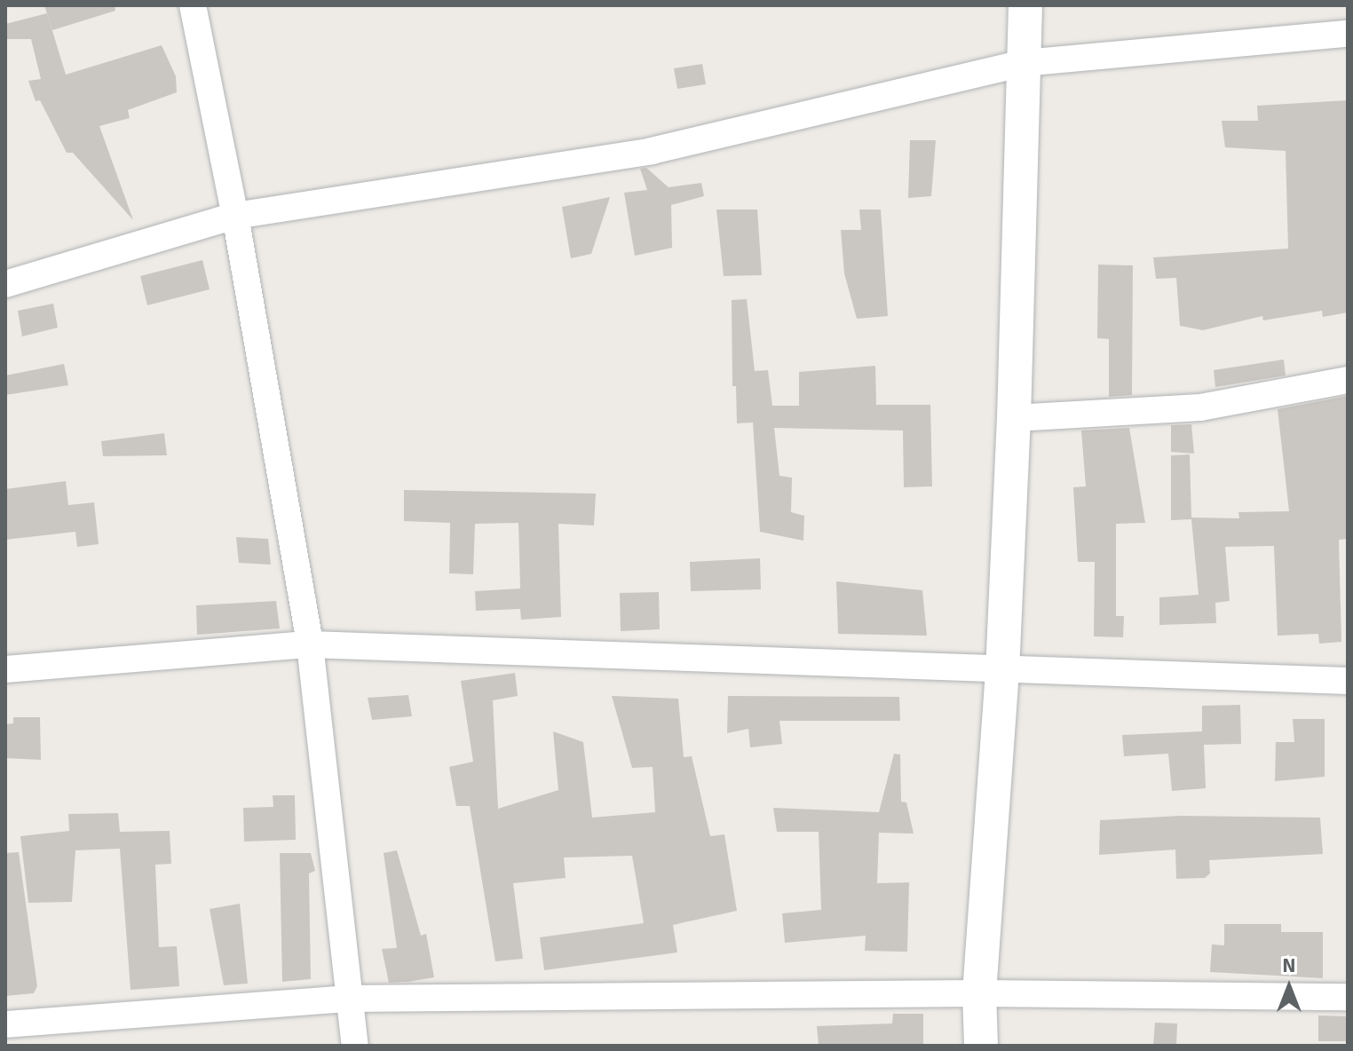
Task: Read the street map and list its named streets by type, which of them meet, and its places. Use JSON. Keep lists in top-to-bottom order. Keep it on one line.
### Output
{"north":"top"}
